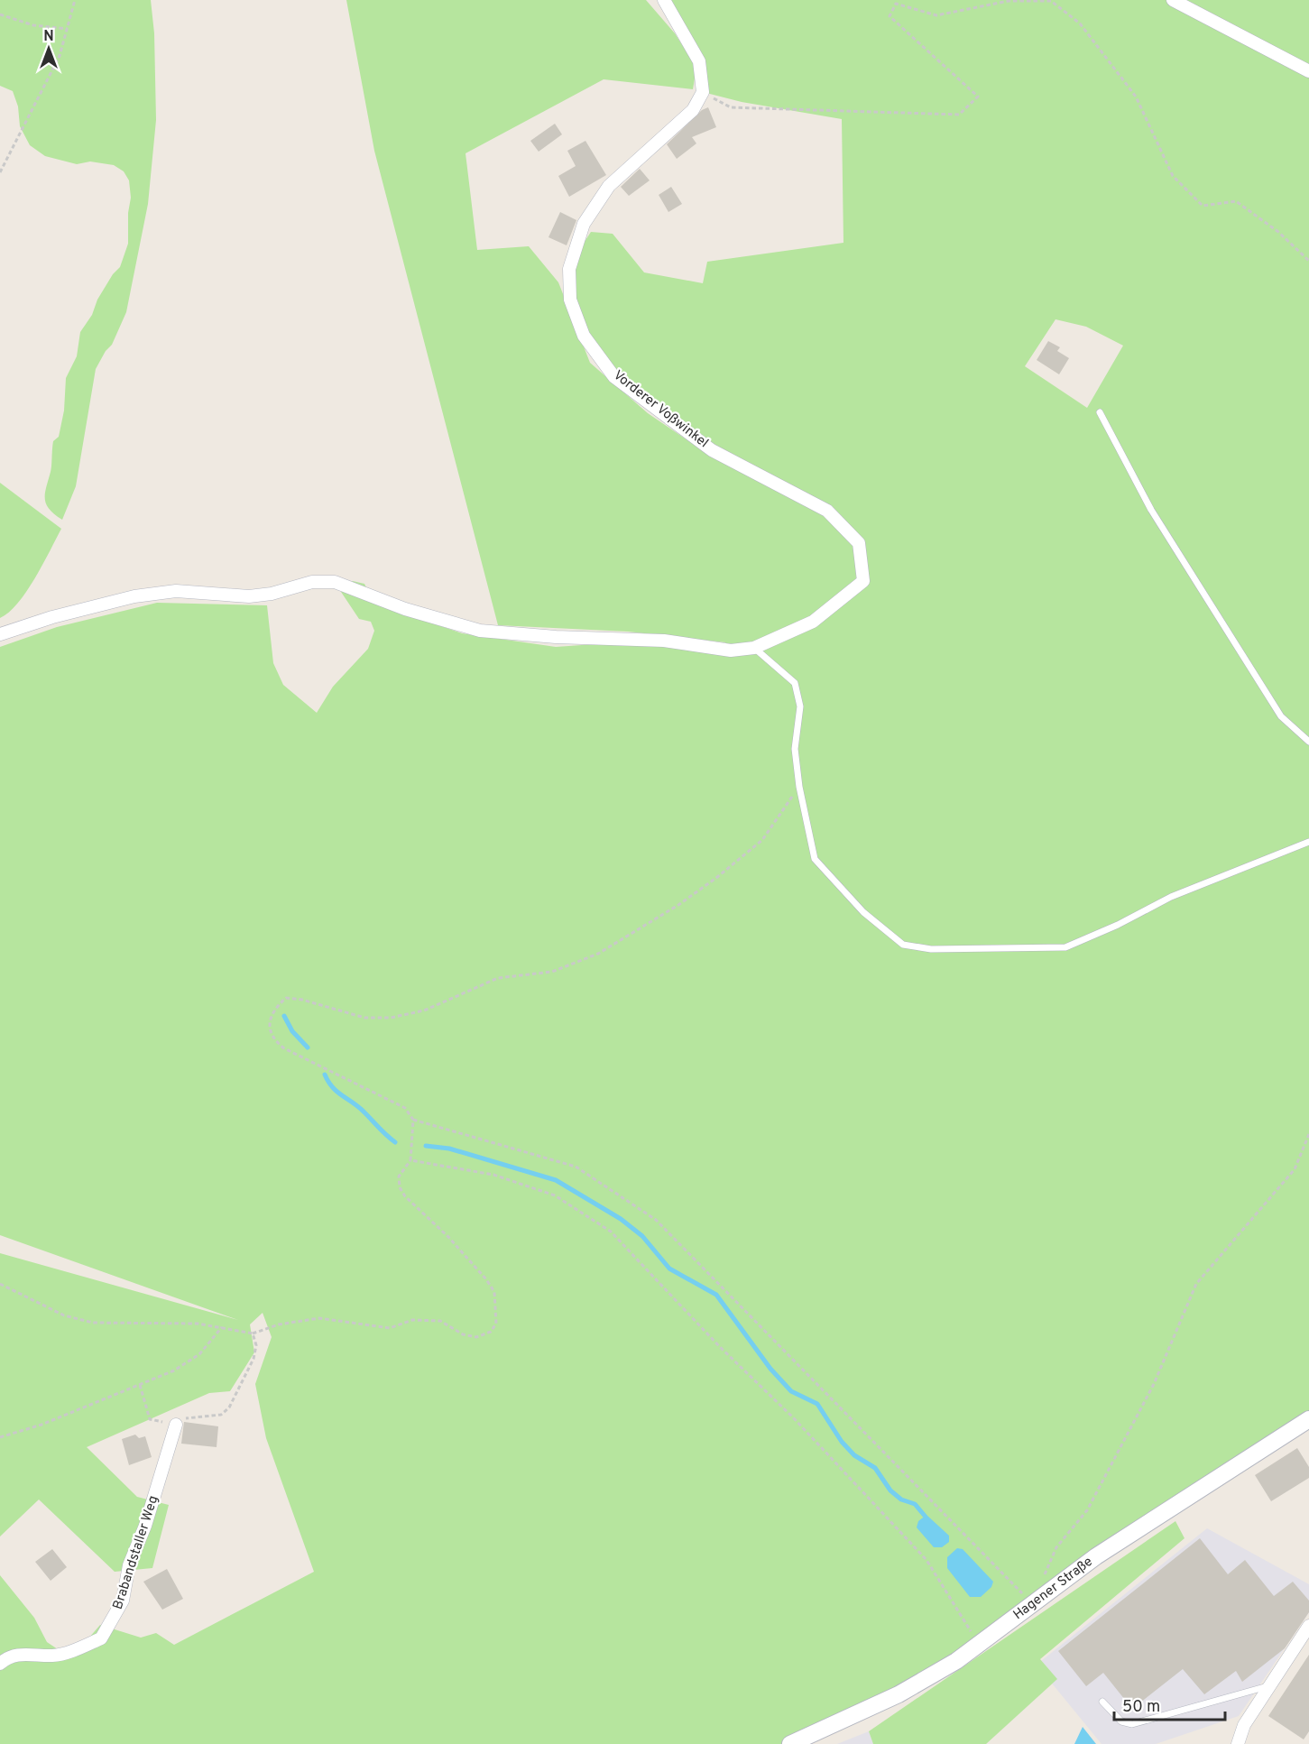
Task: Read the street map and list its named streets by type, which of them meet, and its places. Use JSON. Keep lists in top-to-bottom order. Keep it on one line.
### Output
{"streets":{"main road":["Hagener Straße"],"street":["Vorderer Voßwinkel","Brabandstaller Weg"]},"scale_bar":"50 m","north":"top"}
